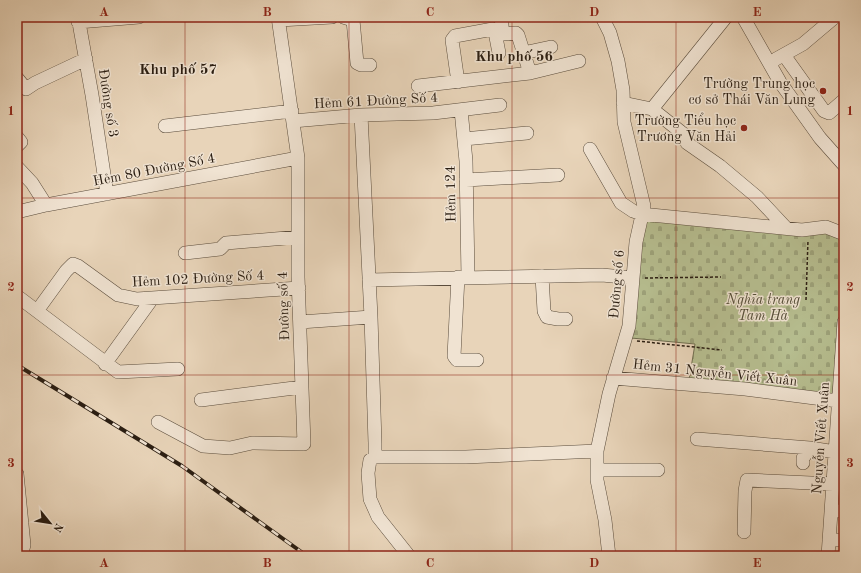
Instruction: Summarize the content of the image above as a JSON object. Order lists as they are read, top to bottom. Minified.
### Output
{"streets":{"street":["Hẻm 61 Đường Số 4","Đường số 3","Hẻm 80 Đường Số 4","Hẻm 124","Hẻm 102 Đường Số 4","Đường số 6","Đường số 4","Hẻm 31 Nguyễn Viết Xuân","Nguyễn Viết Xuân"]},"crossings":[["Hẻm 61 Đường Số 4","Hẻm 124"],["Hẻm 61 Đường Số 4","Đường số 4"],["Đường số 3","Hẻm 80 Đường Số 4"],["Hẻm 80 Đường Số 4","Đường số 4"],["Hẻm 102 Đường Số 4","Đường số 4"],["Đường số 6","Hẻm 31 Nguyễn Viết Xuân"],["Hẻm 31 Nguyễn Viết Xuân","Nguyễn Viết Xuân"]],"districts":["Khu phố 56","Khu phố 57"],"parks":["Nghĩa trang Tam Hà"],"places":["Trường Trung học cơ sở Thái Văn Lung","Trường Tiểu học Trương Văn Hải"],"north":"bottom right","grid":{"columns":["A","B","C","D","E"],"rows":["1","2","3"]}}
